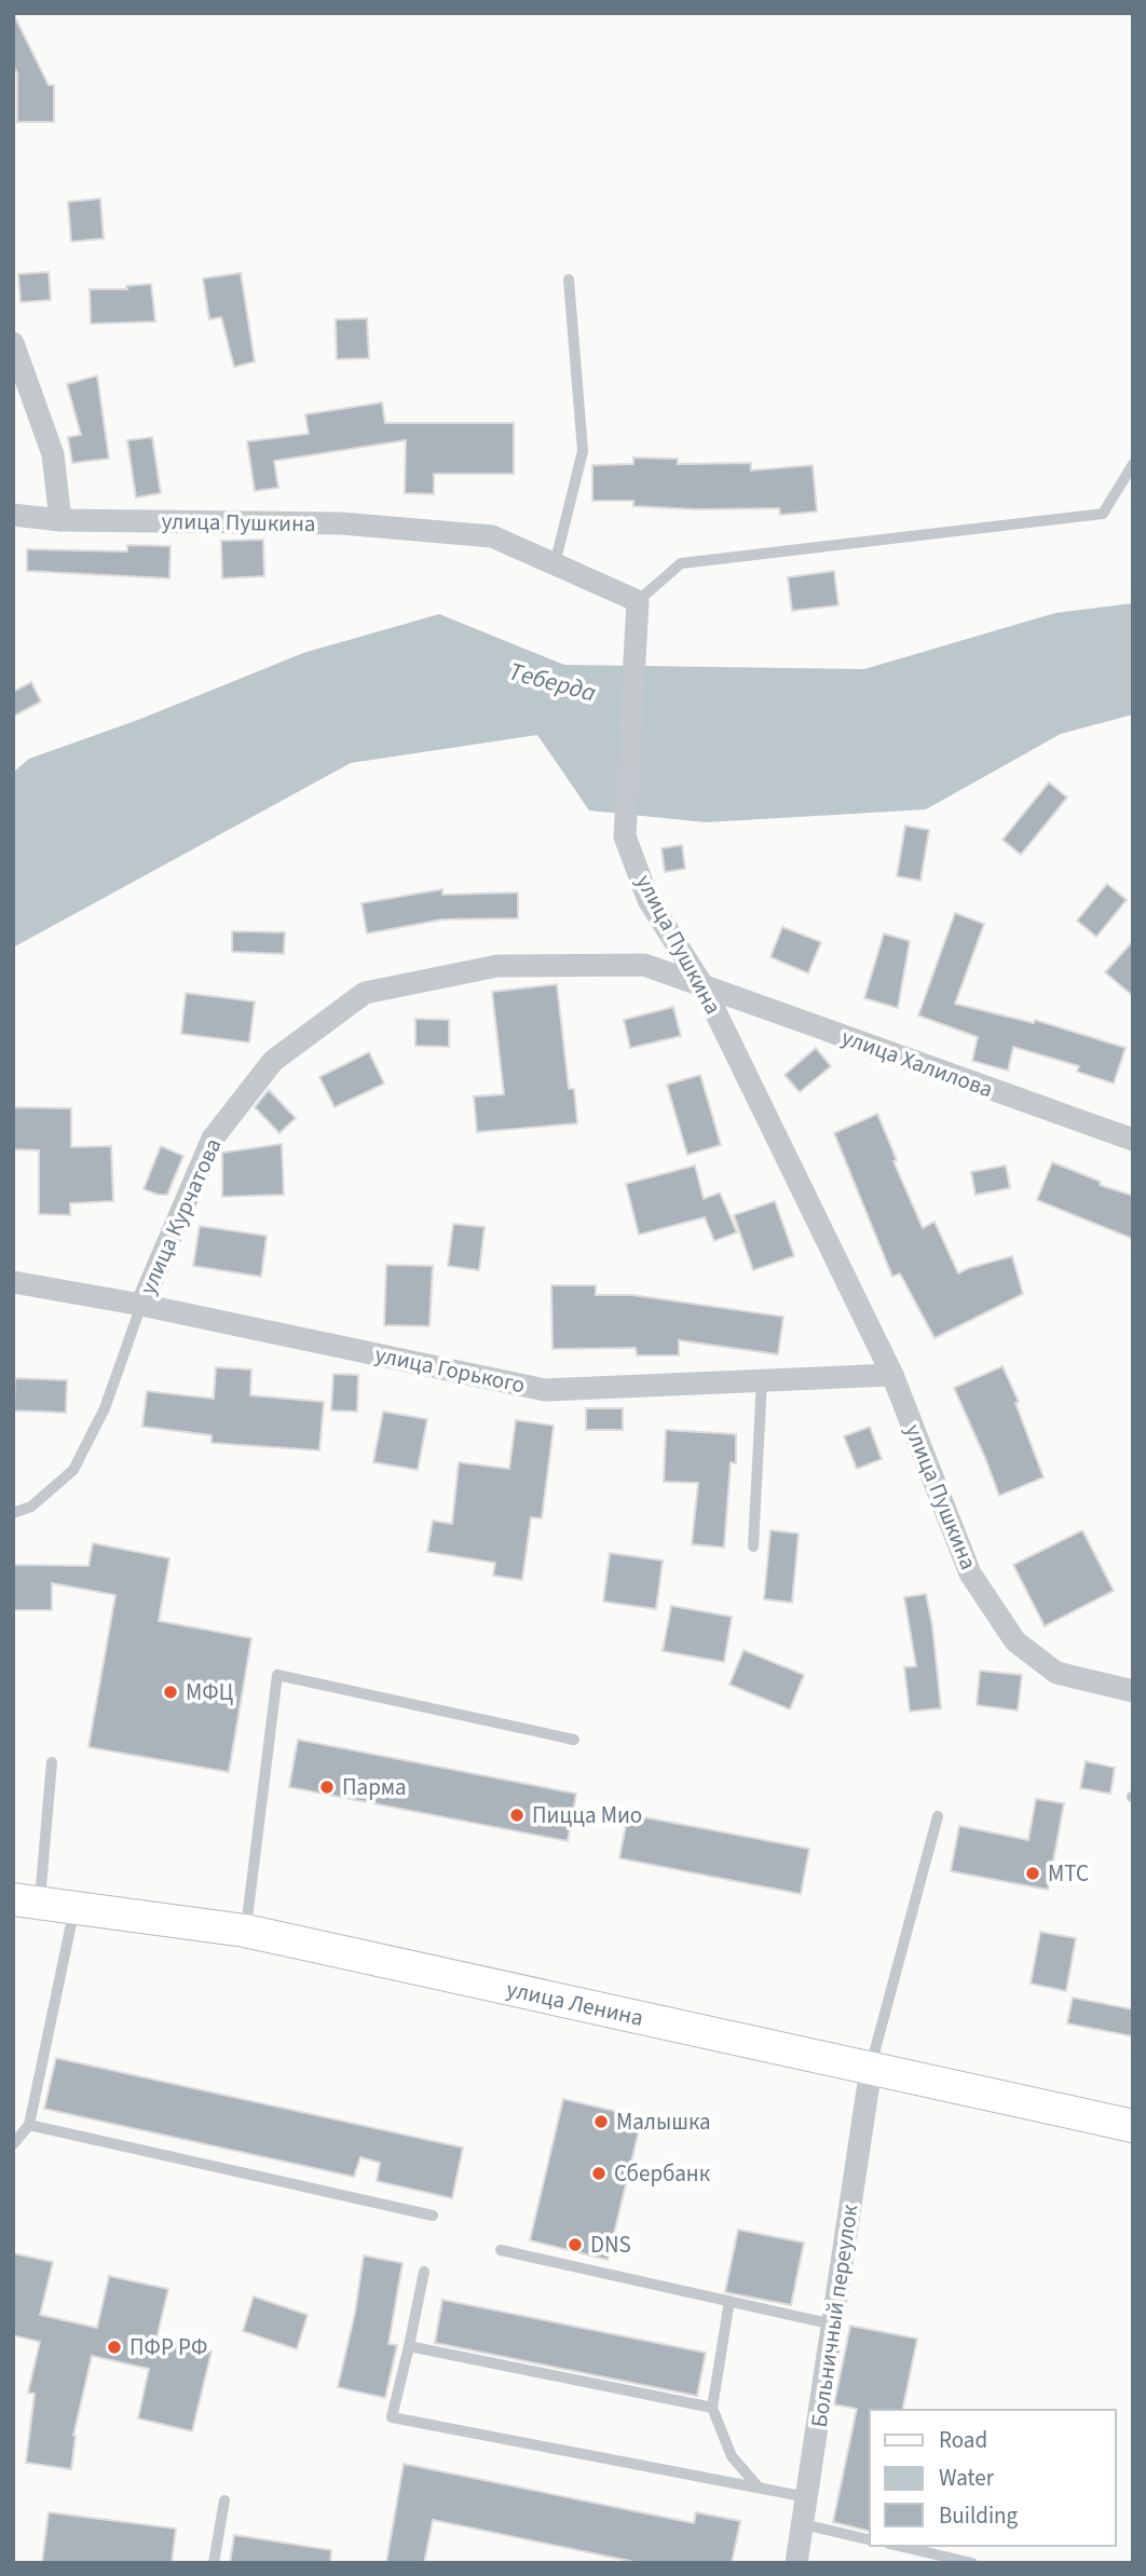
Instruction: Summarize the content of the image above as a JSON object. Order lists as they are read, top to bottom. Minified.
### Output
{"streets":{"main road":["улица Ленина"],"street":["улица Пушкина","улица Халилова","улица Курчатова","улица Горького","Больничный переулок"]},"crossings":[["улица Пушкина","улица Халилова"],["улица Пушкина","улица Курчатова"],["улица Пушкина","улица Горького"],["улица Халилова","улица Курчатова"],["улица Курчатова","улица Горького"],["улица Ленина","Больничный переулок"]],"water":["Теберда"],"places":["МФЦ","Парма","Пицца Мио","МТС","Малышка","Сбербанк","DNS","ПФР РФ"],"legend":["Road","Water","Building"]}
